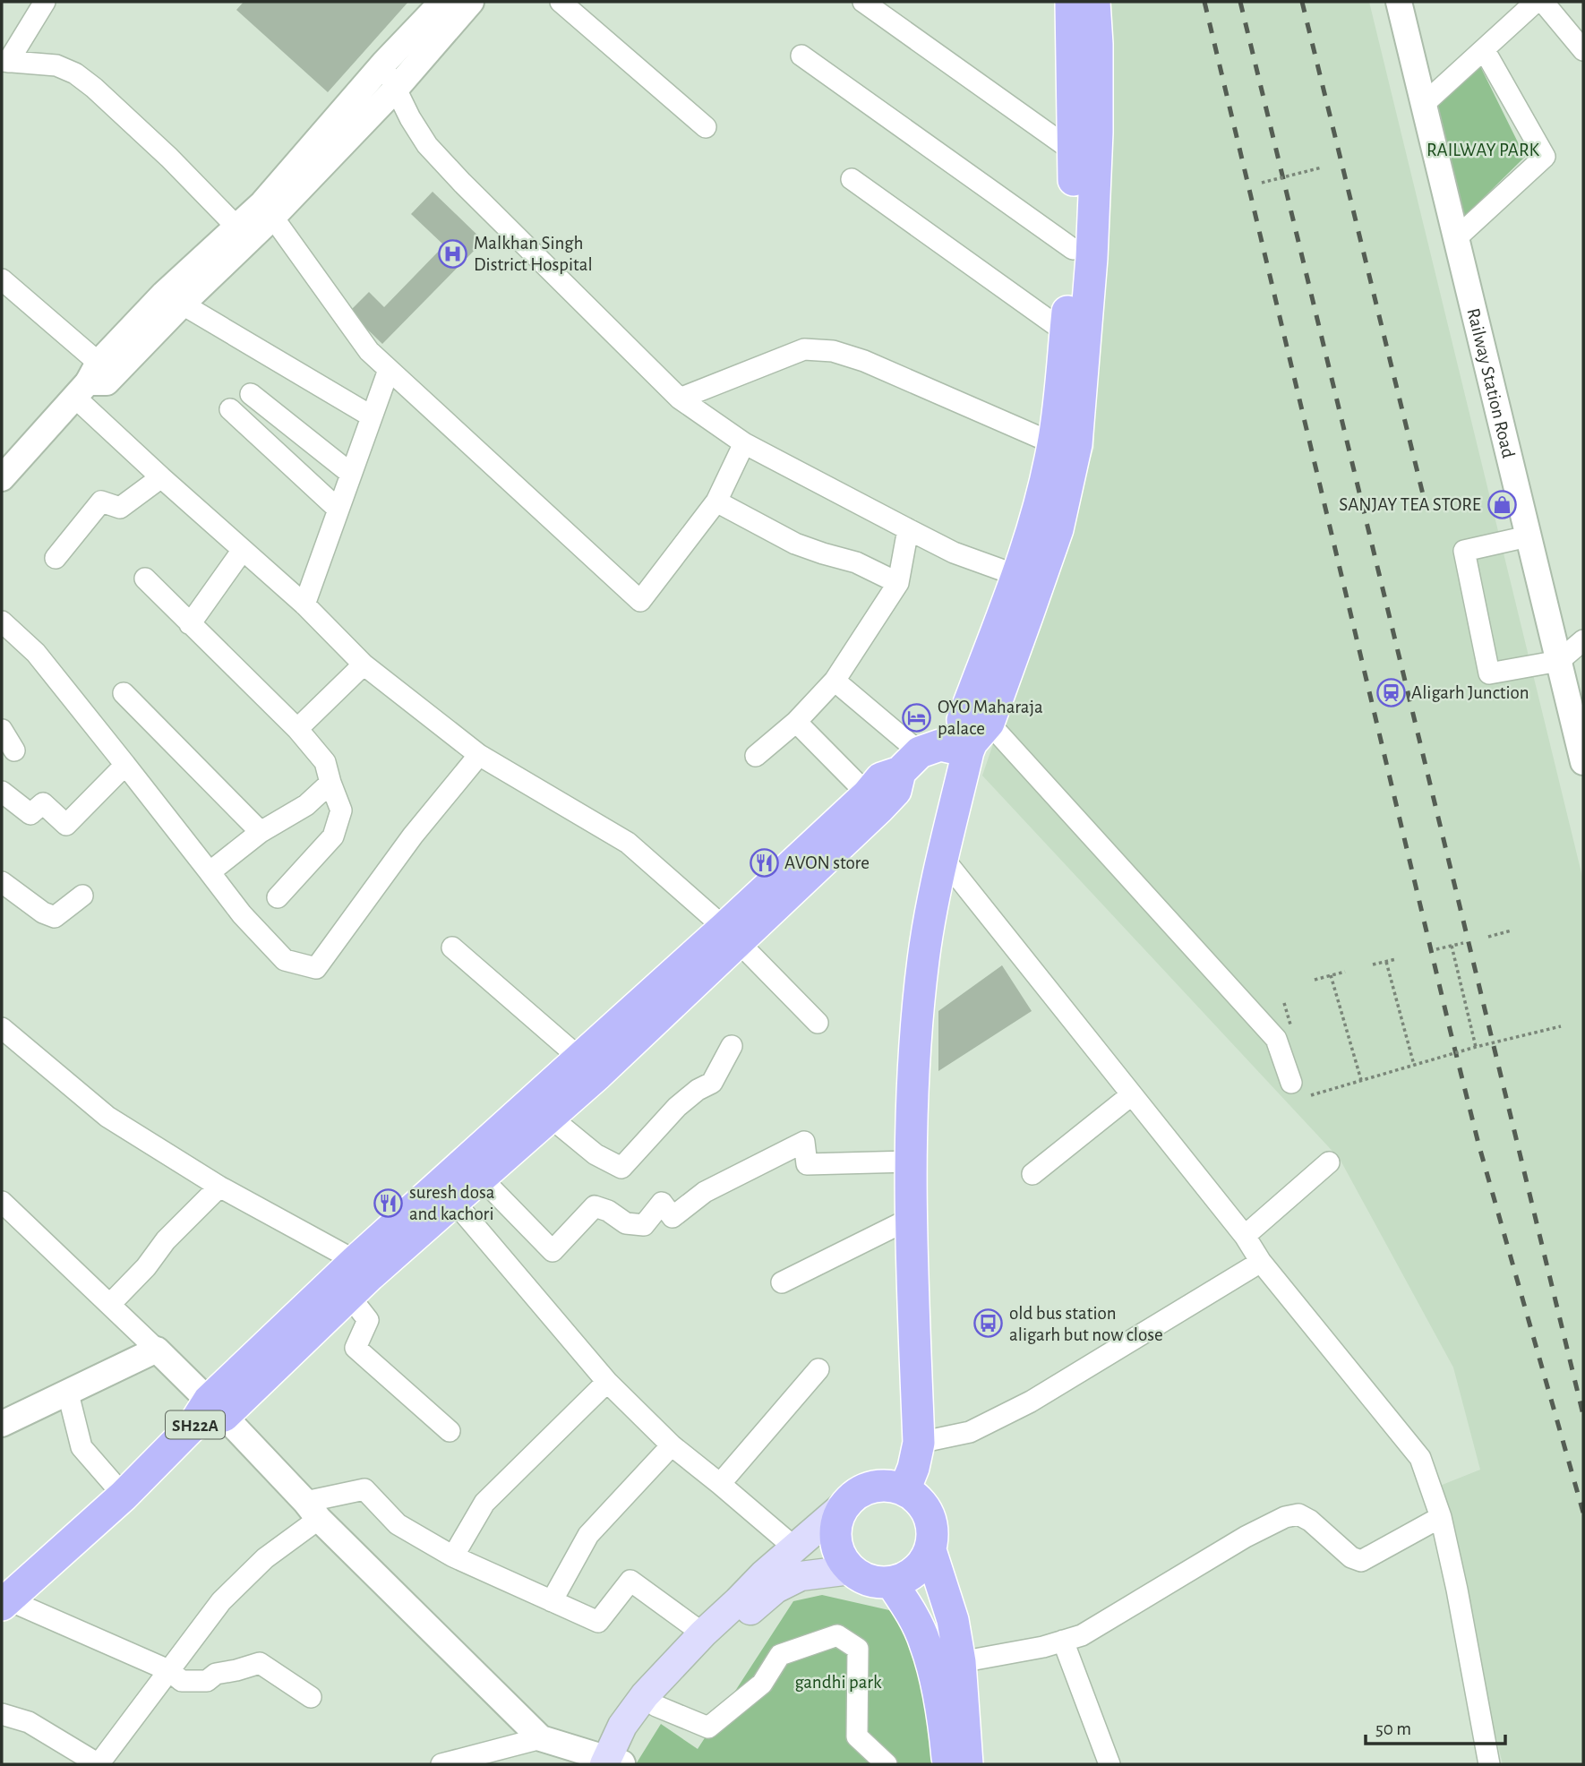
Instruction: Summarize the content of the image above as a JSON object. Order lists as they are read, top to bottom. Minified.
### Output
{"streets":{"main road":["SH22A"],"street":["Railway Station Road"]},"parks":["RAILWAY PARK","gandhi park"],"places":{"hospital":["Malkhan Singh District Hospital"],"shop":["SANJAY TEA STORE"],"station":["Aligarh Junction"],"hotel":["OYO Maharaja palace"],"restaurant":["AVON store","suresh dosa and kachori"],"bus stop":["old bus station aligarh but now close"]},"scale_bar":"50 m"}
